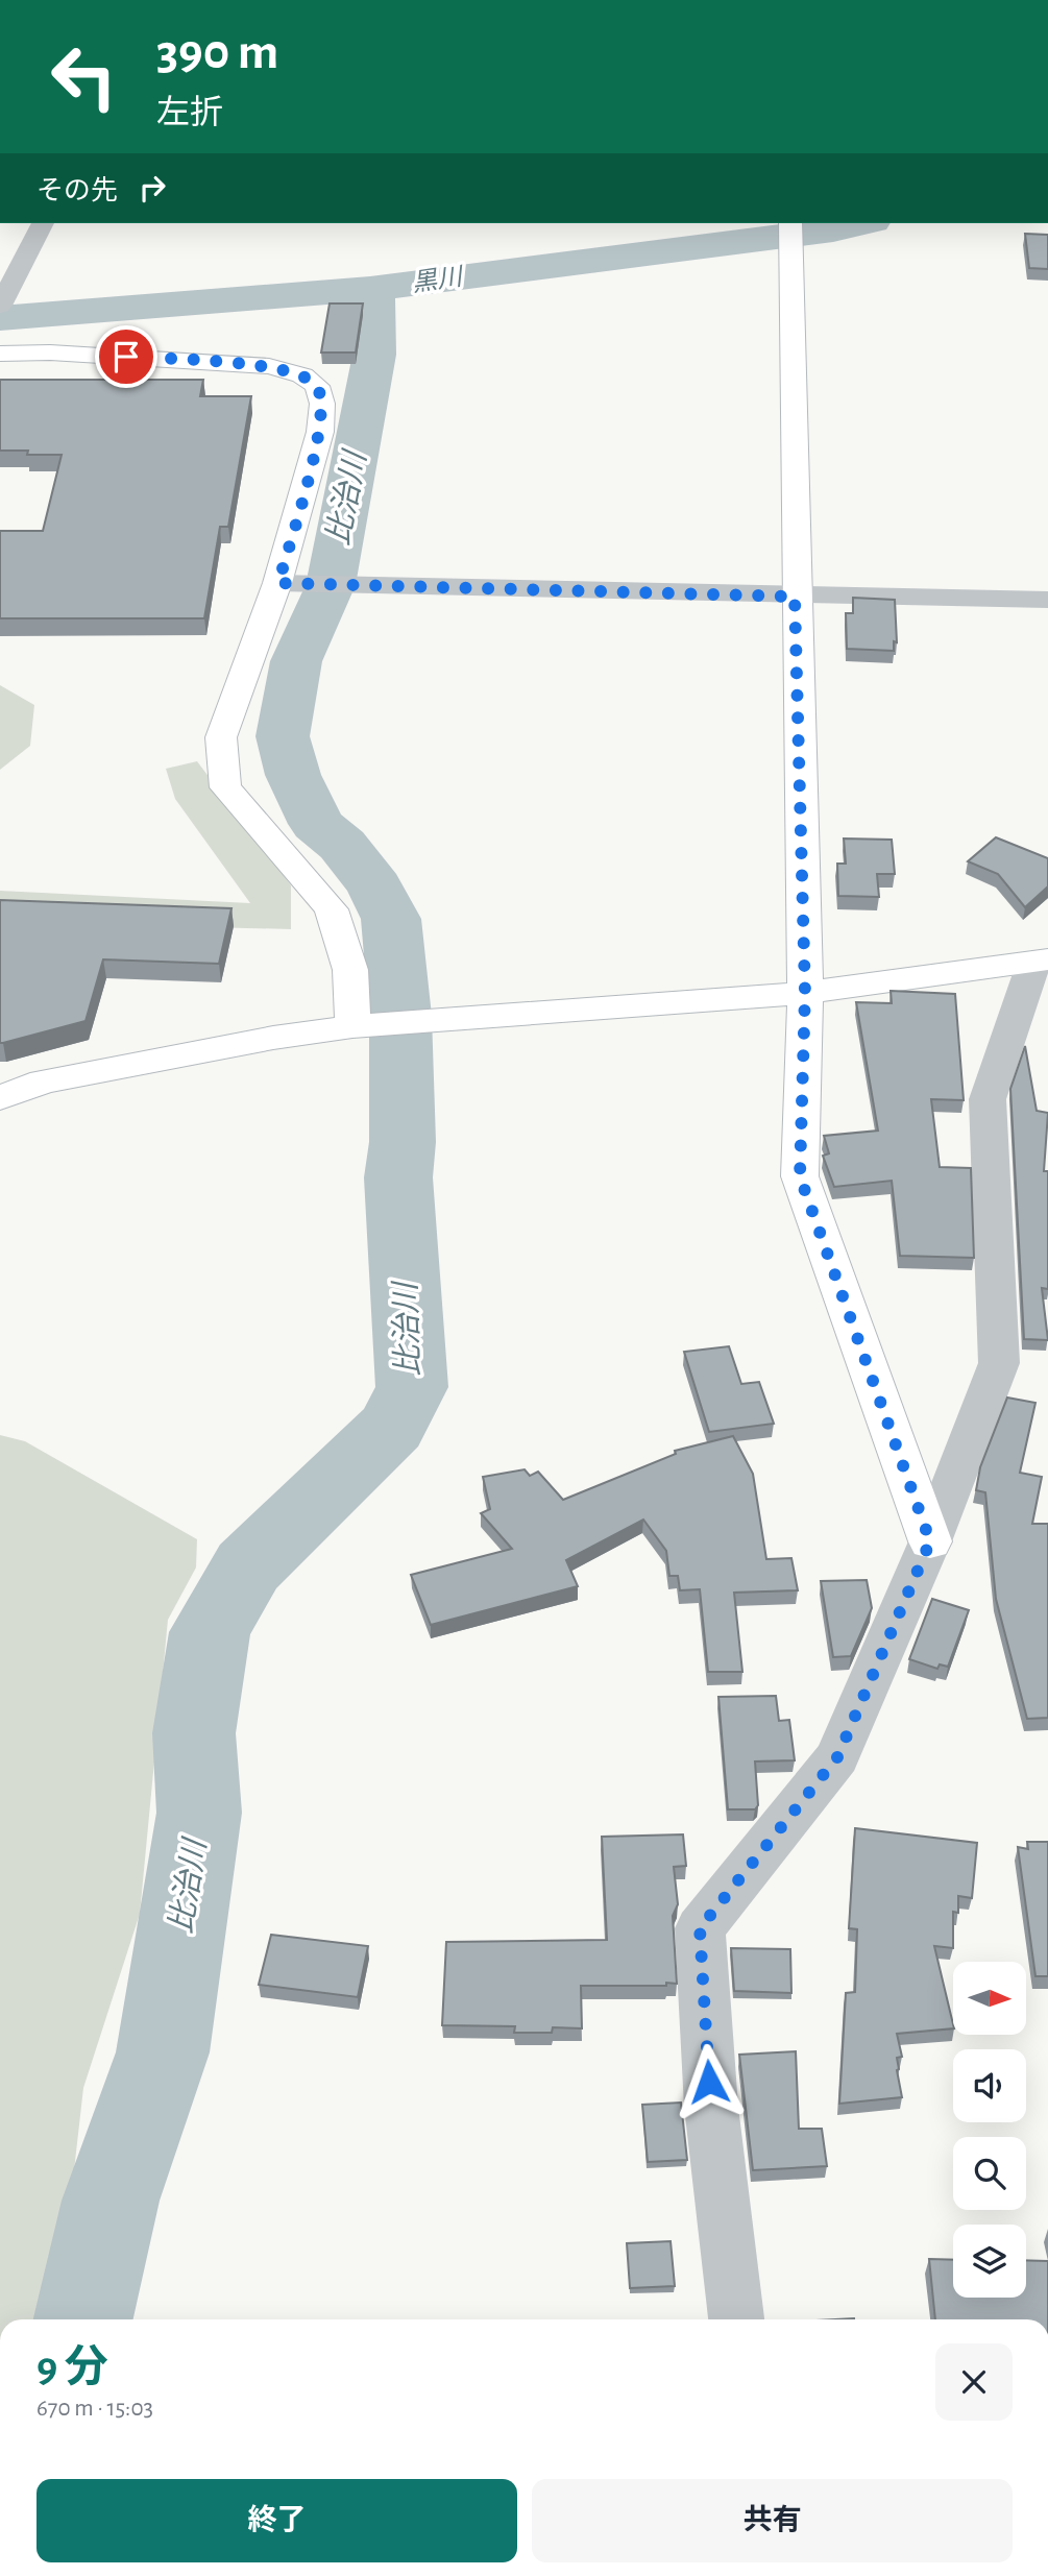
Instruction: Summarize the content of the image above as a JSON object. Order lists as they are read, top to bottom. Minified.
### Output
{"water":["黒川","比治川"],"north":"right","page":{"turn":["390 m","左折"],"then":"その先","heading":["9 分","670 m · 15:03"],"buttons":["終了","共有"]}}
